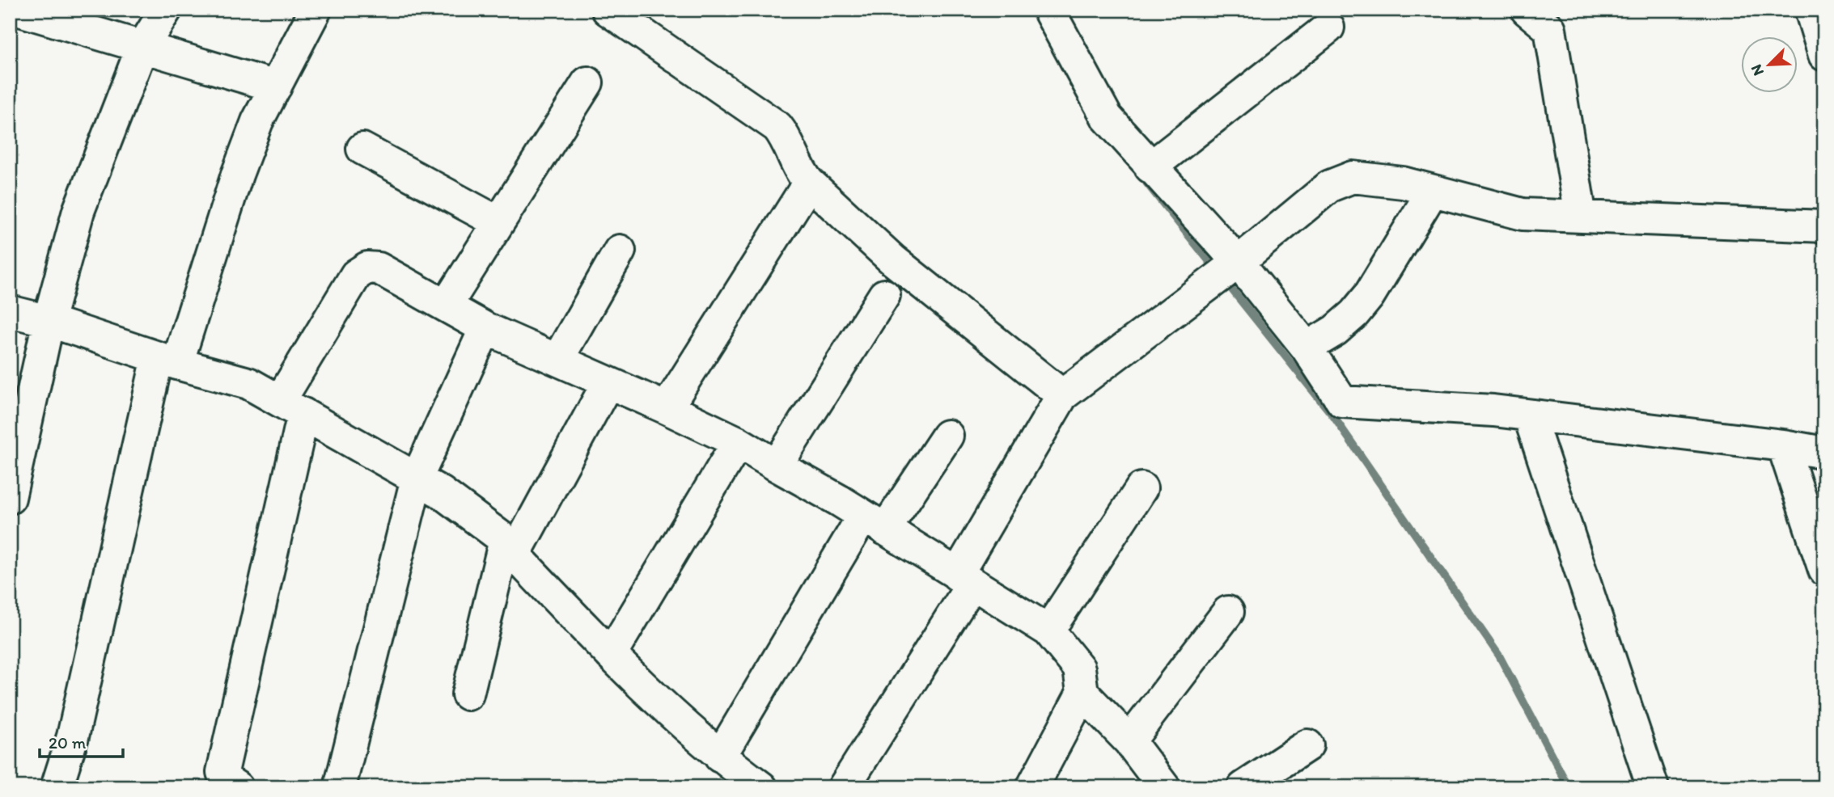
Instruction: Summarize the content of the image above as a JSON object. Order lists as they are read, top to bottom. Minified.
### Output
{"scale_bar":"20 m","north":"bottom left"}
